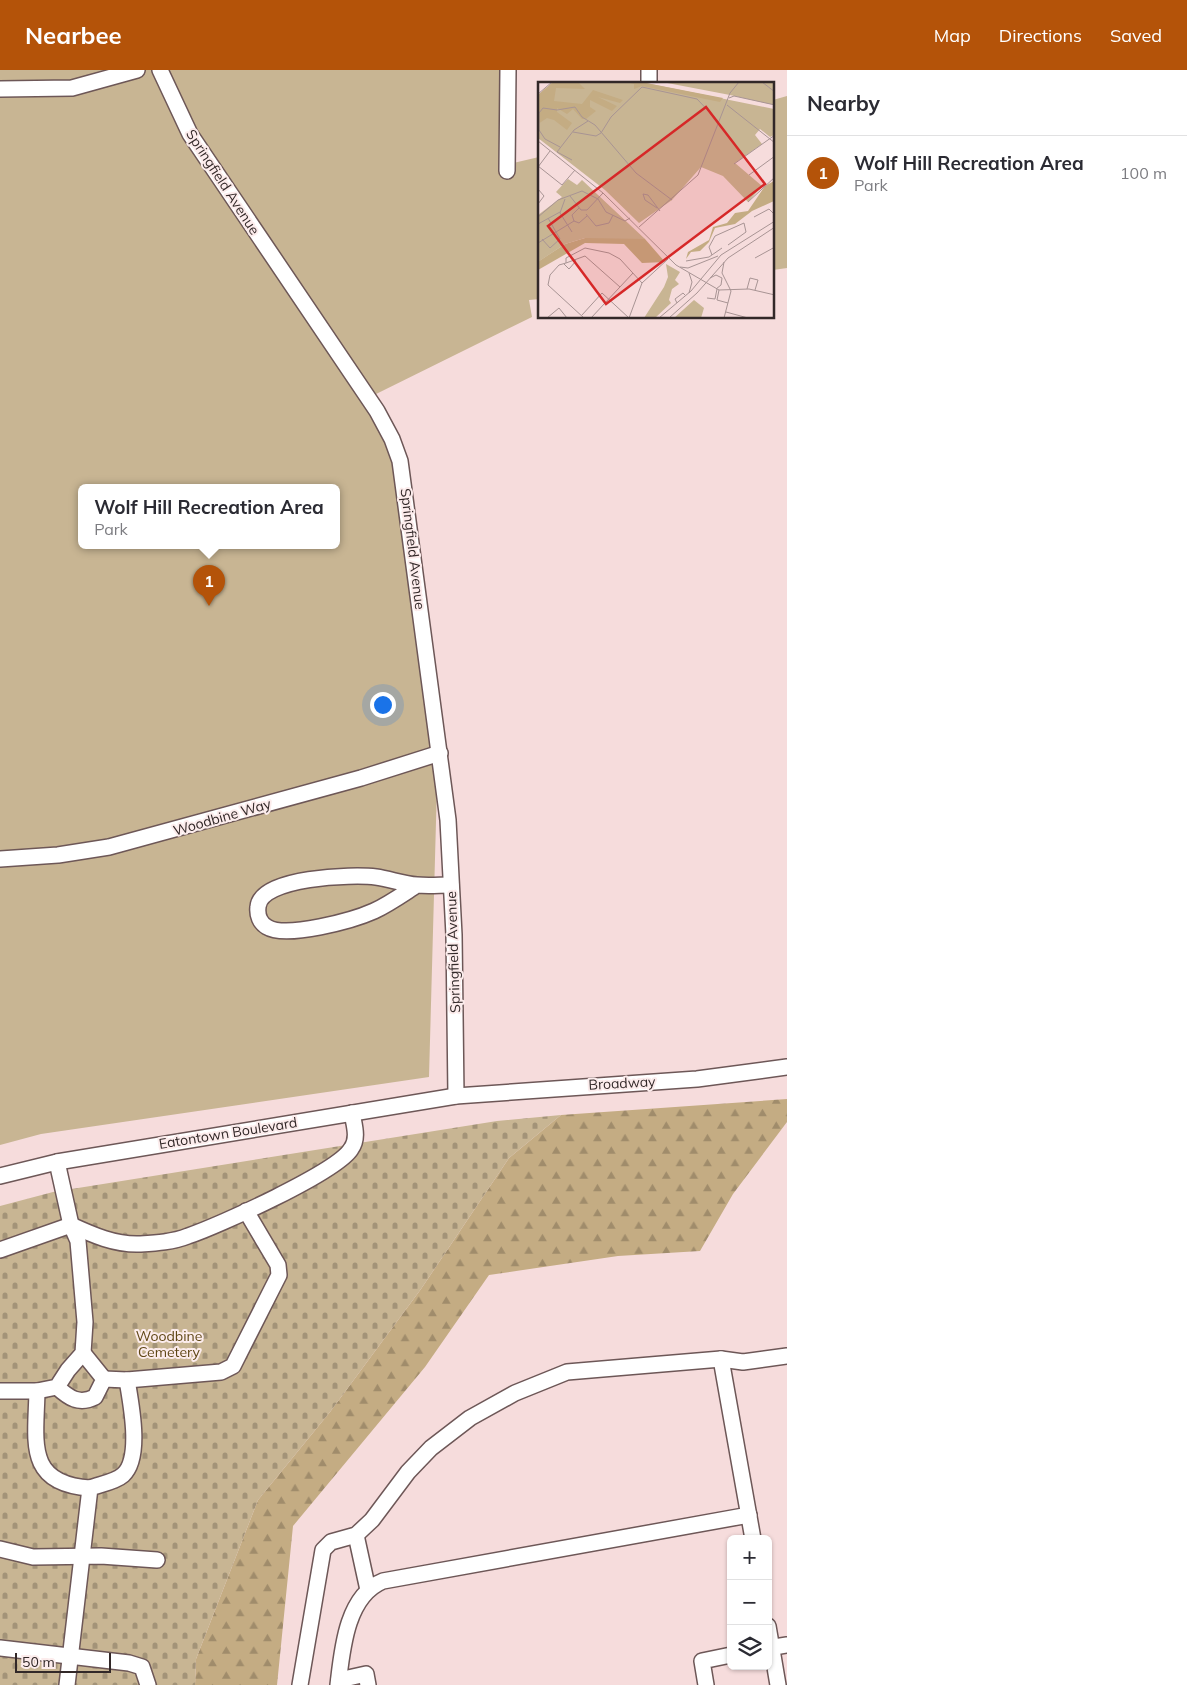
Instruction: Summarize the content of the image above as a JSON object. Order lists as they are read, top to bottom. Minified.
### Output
{"streets":{"street":["Springfield Avenue","Woodbine Way","Broadway","Eatontown Boulevard"]},"crossings":[["Springfield Avenue","Woodbine Way"],["Springfield Avenue","Broadway"],["Springfield Avenue","Eatontown Boulevard"],["Broadway","Eatontown Boulevard"]],"parks":["Woodbine Cemetery"],"scale_bar":"50 m","page":{"header":"Nearbee","nav":["Map","Directions","Saved"],"heading":"Nearby","list":[{"mark":"1","name":"Wolf Hill Recreation Area","note":"Park","value":"100 m"}],"popup":["Wolf Hill Recreation Area","Park"],"pins":"1","map_buttons":["+","−"],"scale":"50 m"}}
